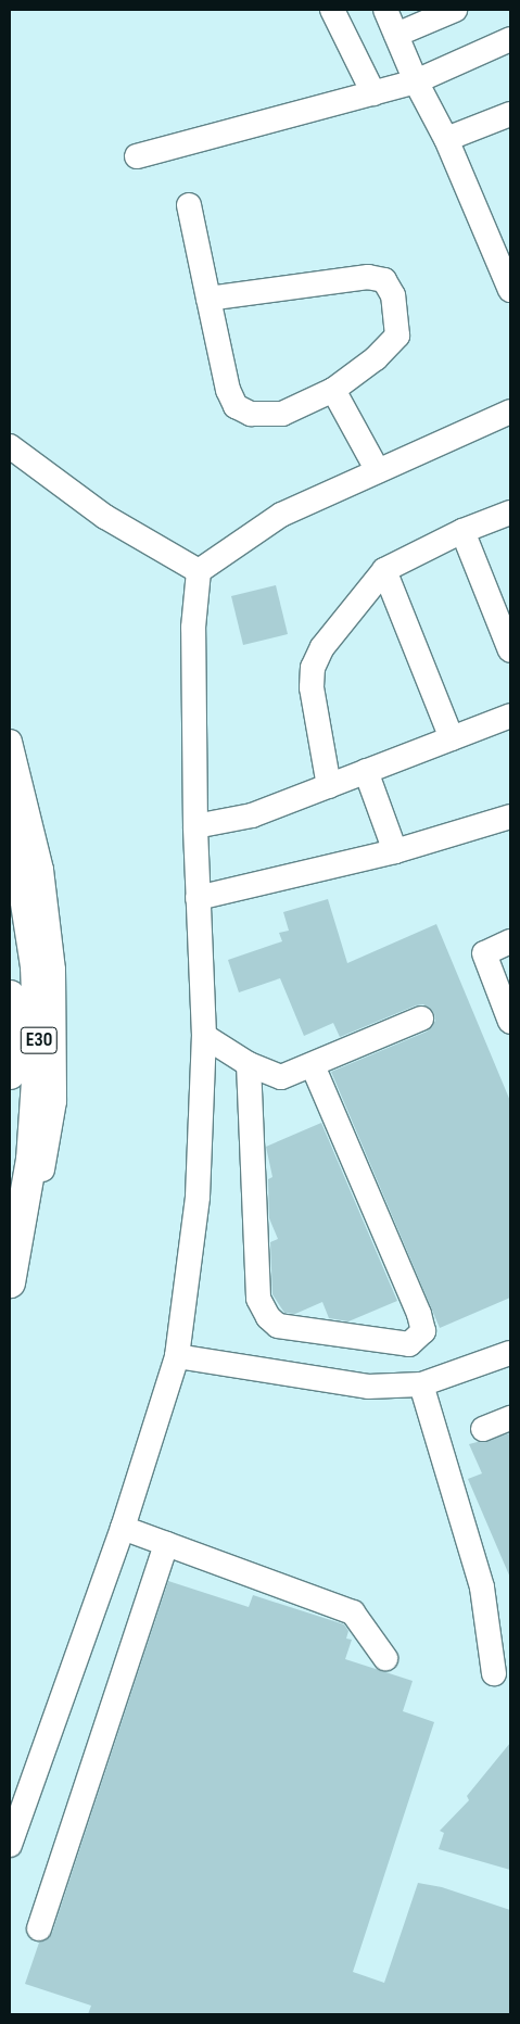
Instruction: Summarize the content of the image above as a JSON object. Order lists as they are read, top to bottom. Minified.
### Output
{"streets":{"highway":["E30"]}}
